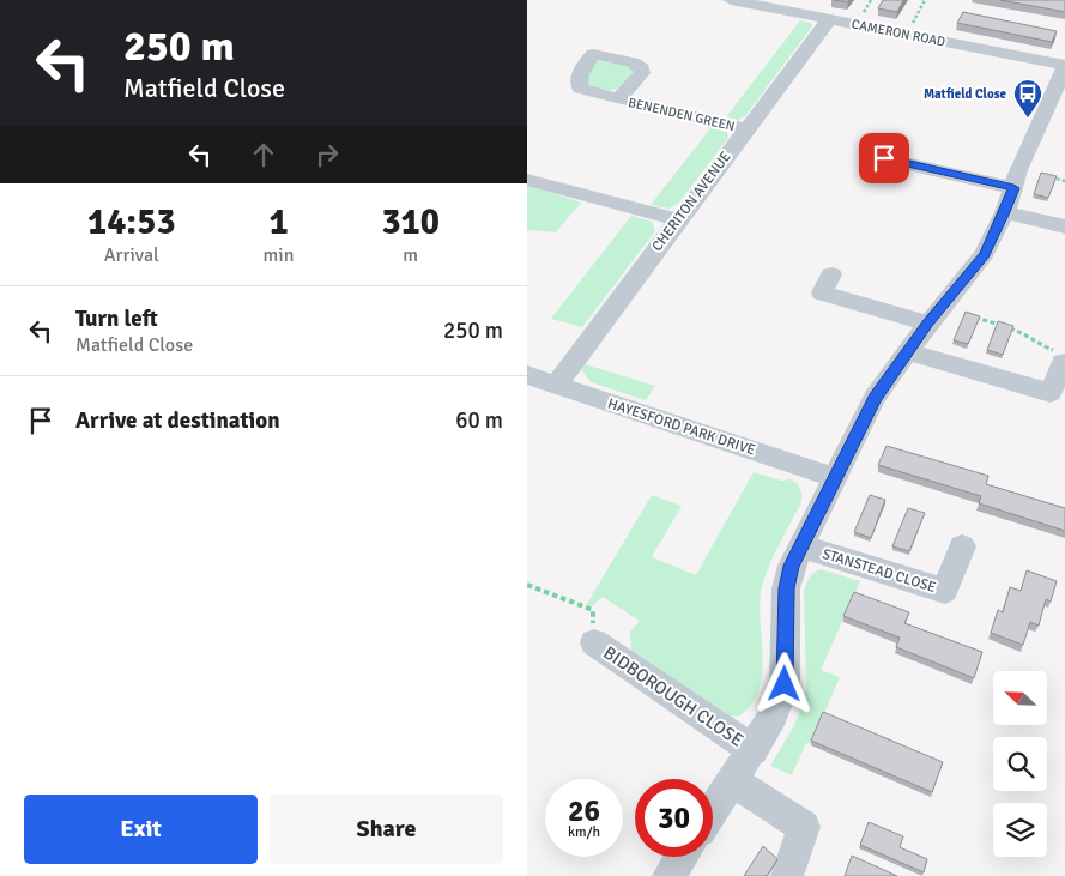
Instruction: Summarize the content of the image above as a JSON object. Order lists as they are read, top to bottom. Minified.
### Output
{"streets":{"street":["CAMERON ROAD","BENENDEN GREEN","CHERITON AVENUE","HAYESFORD PARK DRIVE","STANSTEAD CLOSE","BIDBOROUGH CLOSE"]},"crossings":[["CAMERON ROAD","CHERITON AVENUE"],["BENENDEN GREEN","CHERITON AVENUE"],["CHERITON AVENUE","HAYESFORD PARK DRIVE"]],"places":{"bus stop":["Matfield Close"]},"north":"top left","page":{"turn":["250 m","Matfield Close"],"eta":["14:53","Arrival","1","min","310","m"],"list":[{"name":"Turn left","note":"Matfield Close","value":"250 m"},{"name":"Arrive at destination","value":"60 m"}],"speed":"26 km/h","limit":"30","buttons":["Exit","Share"]}}
